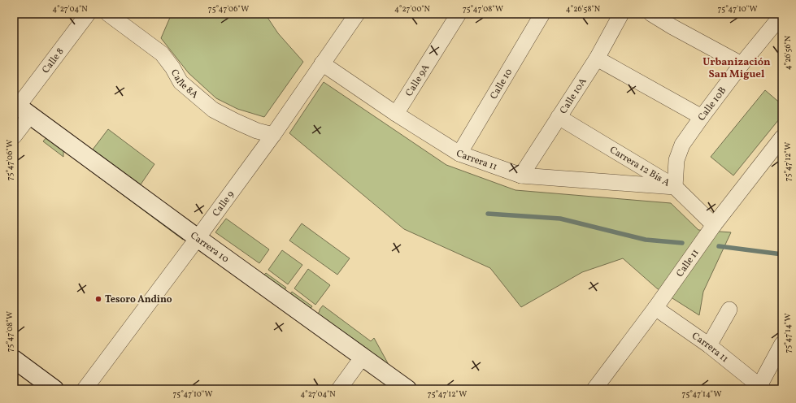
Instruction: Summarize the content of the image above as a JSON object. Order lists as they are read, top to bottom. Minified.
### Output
{"streets":{"main road":["Carrera 10"],"street":["Calle 8","Calle 9A","Calle 8A","Calle 10","Calle 10A","Calle 10B","Carrera 11","Carrera 12 Bis A","Calle 9","Calle 11"]},"crossings":[["Calle 8","Carrera 10"],["Calle 9A","Carrera 11"],["Calle 8A","Calle 9"],["Calle 10","Carrera 11"],["Calle 10A","Carrera 11"],["Calle 10A","Carrera 12 Bis A"],["Calle 10B","Carrera 11"],["Calle 10B","Carrera 12 Bis A"],["Carrera 11","Carrera 12 Bis A"],["Carrera 11","Calle 9"],["Carrera 11","Calle 11"],["Carrera 12 Bis A","Calle 11"],["Calle 9","Carrera 10"]],"districts":["Urbanización San Miguel"],"places":["Tesoro Andino"],"coordinates":["4°27'04\"N","75°47'06\"W","4°27'00\"N","75°47'08\"W","4°26'58\"N","75°47'10\"W","4°26'56\"N","75°47'12\"W","75°47'14\"W"]}
